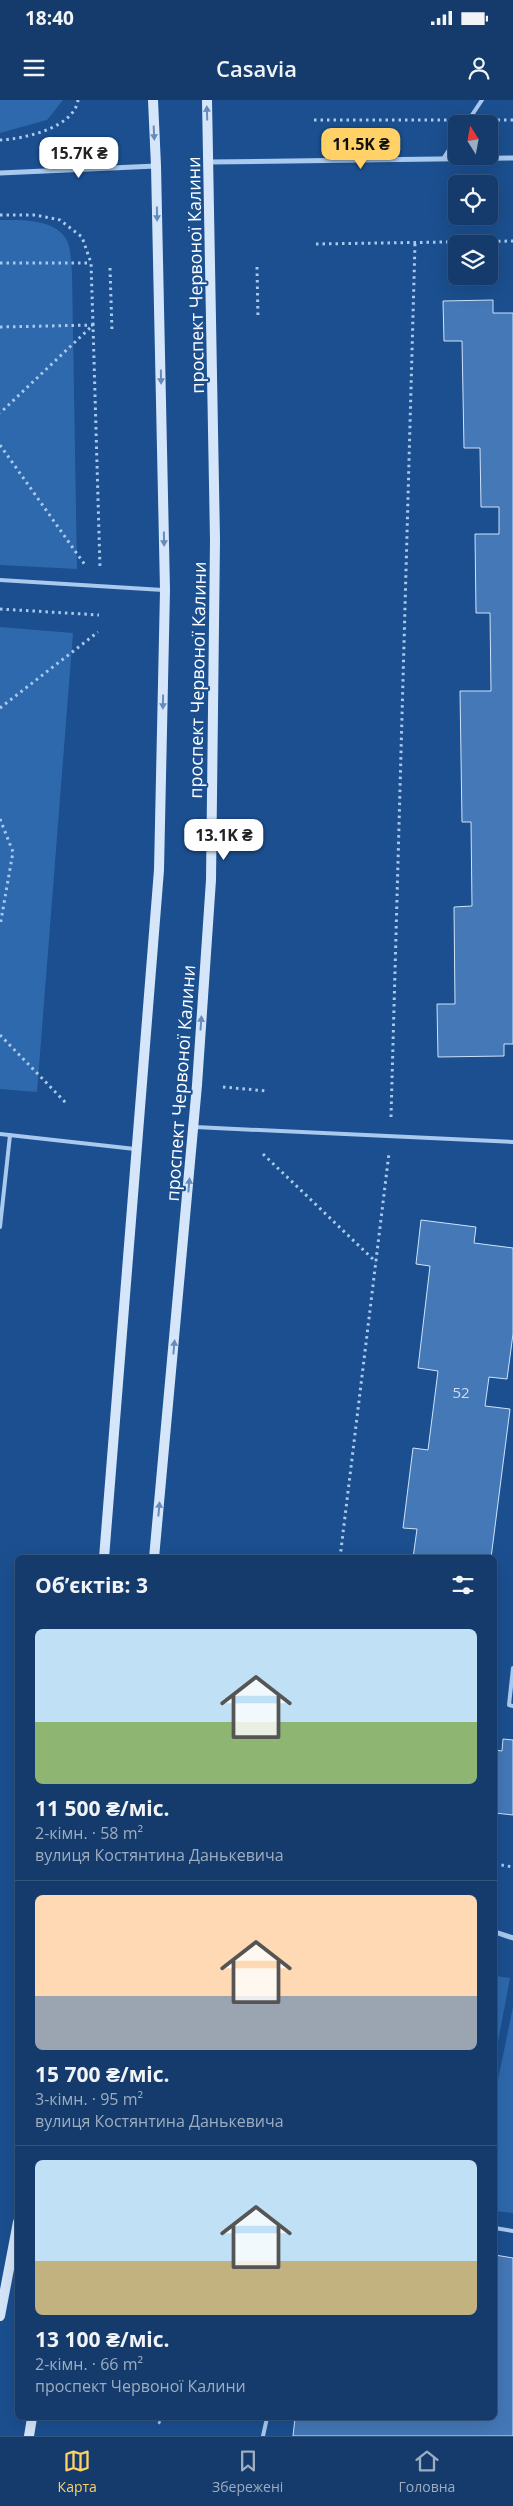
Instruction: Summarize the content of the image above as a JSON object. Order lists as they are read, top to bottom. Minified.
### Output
{"streets":{"main road":["проспект Червоної Калини"]},"house_numbers":["52"],"north":"top","page":{"status":"18:40","header":"Casavia","price":["11.5K ₴","15.7K ₴","13.1K ₴"],"heading":"Об’єктів: 3","list":[{"name":"11 500 ₴/міс.","note":"2-кімн. · 58 m² · вулиця Костянтина Данькевича"},{"name":"15 700 ₴/міс.","note":"3-кімн. · 95 m² · вулиця Костянтина Данькевича"},{"name":"13 100 ₴/міс.","note":"2-кімн. · 66 m² · проспект Червоної Калини"}],"tabs":["Карта","Збережені","Головна"]}}
